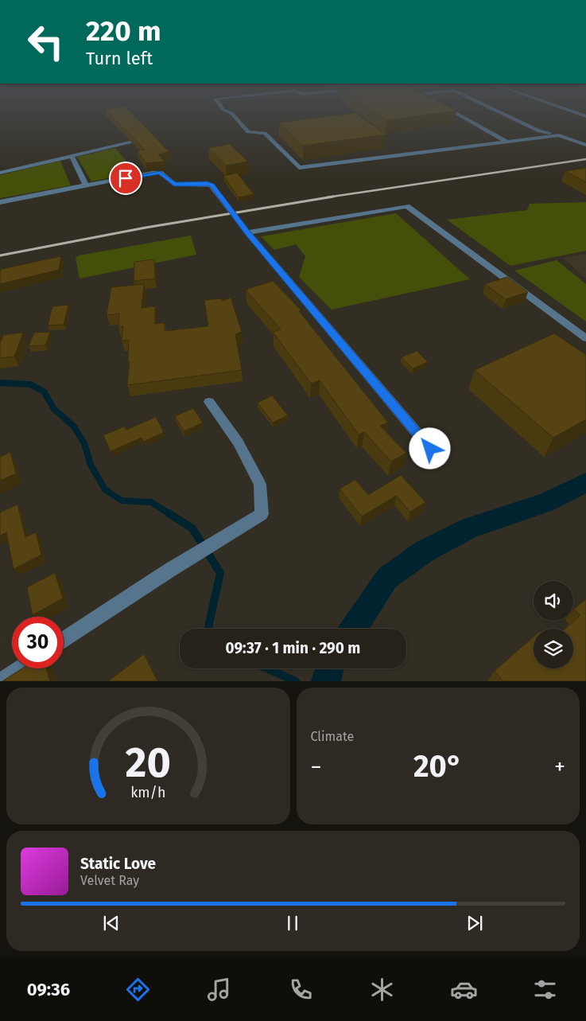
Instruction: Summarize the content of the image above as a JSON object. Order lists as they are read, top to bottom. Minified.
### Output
{"page":{"turn":["220 m","Turn left"],"limit":"30","trip":"09:37 · 1 min · 290 m","tile":"Climate","heat":["−","20°","+"],"song":["Static Love","Velvet Ray"],"tabs":"09:36","gauge":["20","km/h"]}}
